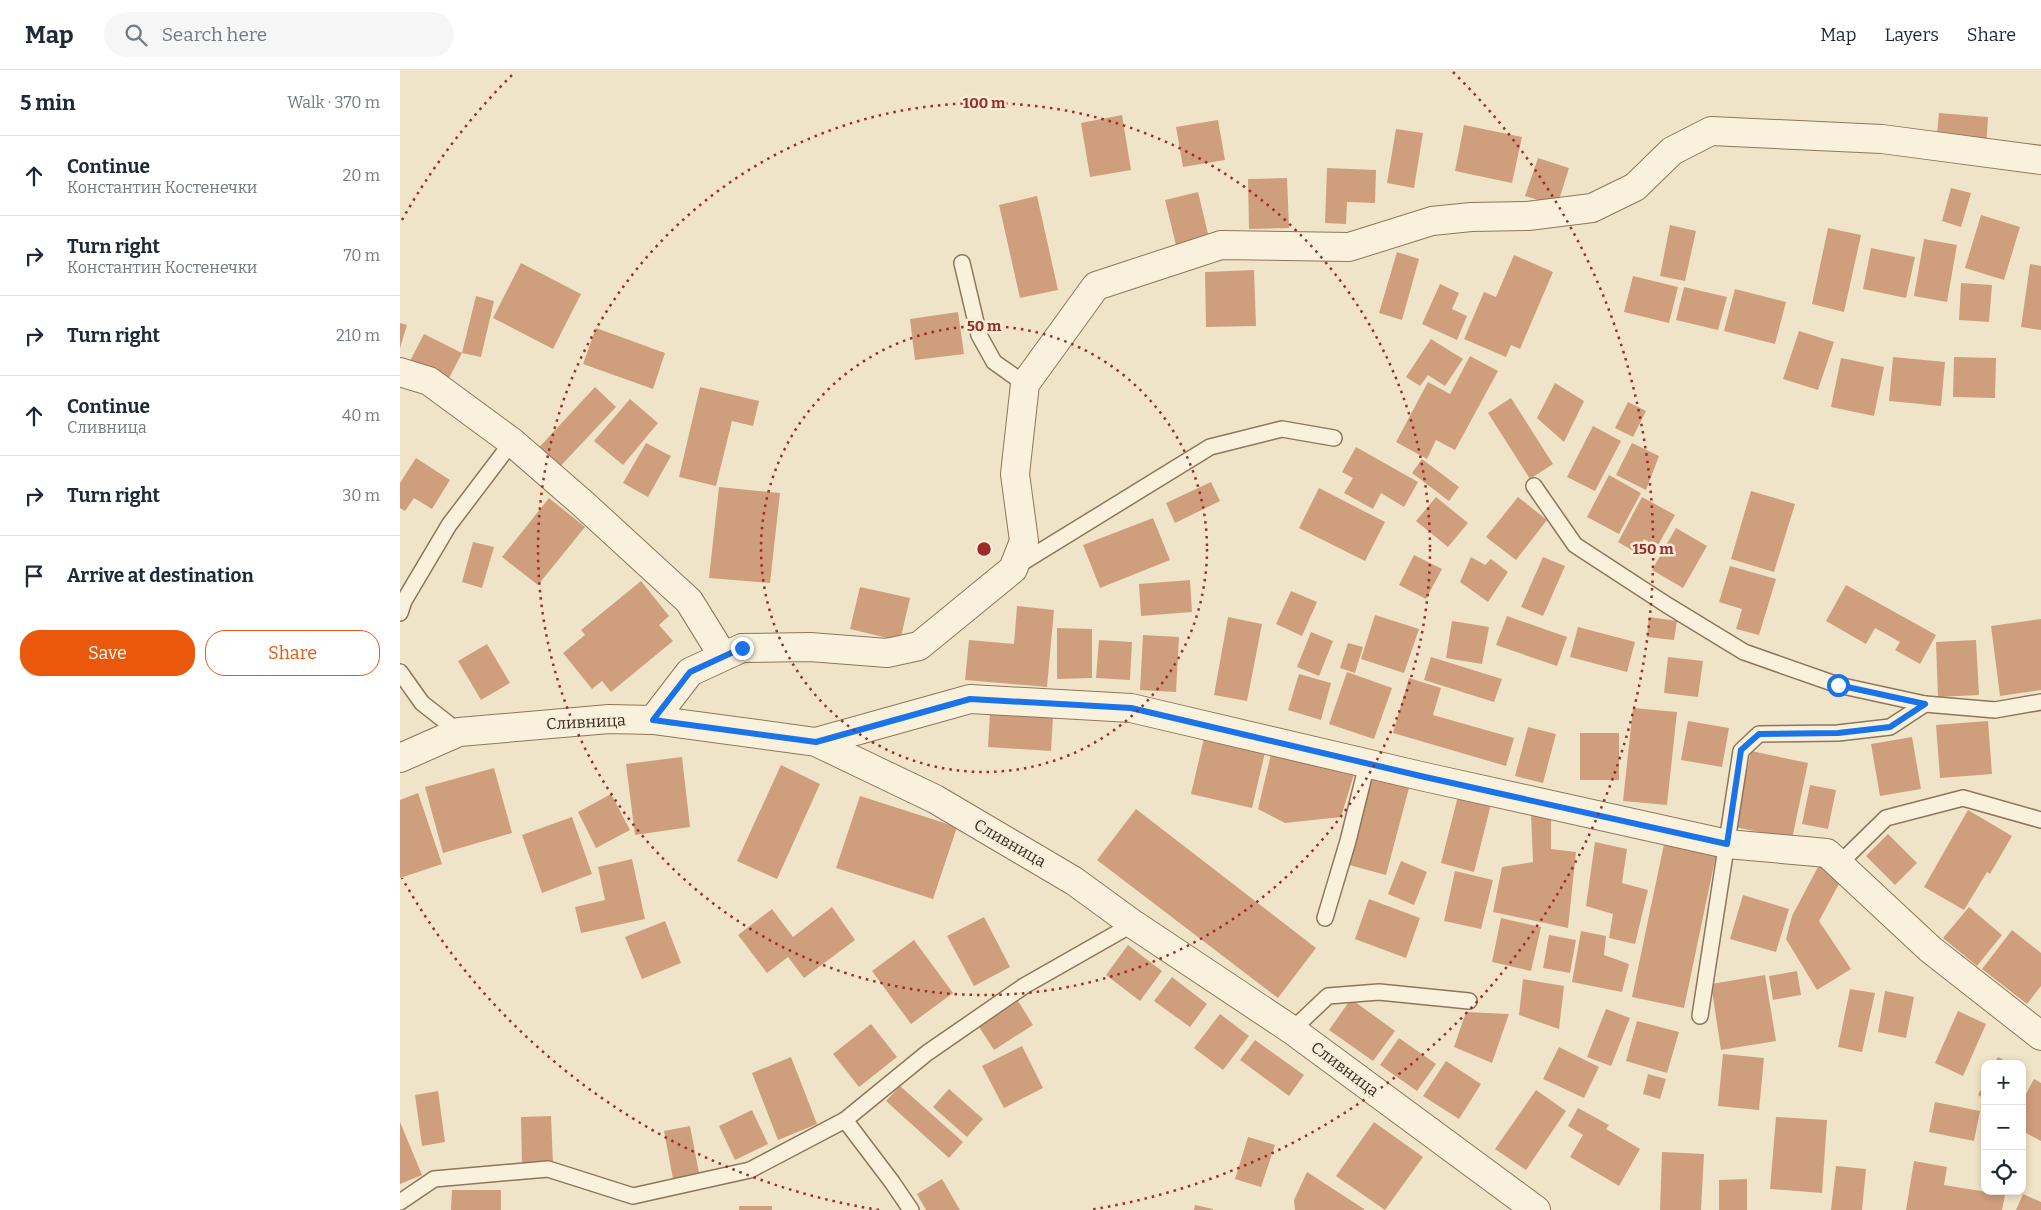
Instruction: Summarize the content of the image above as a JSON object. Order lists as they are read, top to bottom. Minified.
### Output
{"streets":{"street":["Сливница"]},"page":{"header":"Map","search":"Search here","nav":["Map","Layers","Share"],"heading":["5 min","Walk · 370 m"],"list":[["Continue","Константин Костенечки","20 m"],["Turn right","Константин Костенечки","70 m"],["Turn right","210 m"],["Continue","Сливница","40 m"],["Turn right","30 m"],"Arrive at destination"],"buttons":["Save","Share"],"map_buttons":["+","−"]},"rings":["100 m","50 m","150 m"]}
